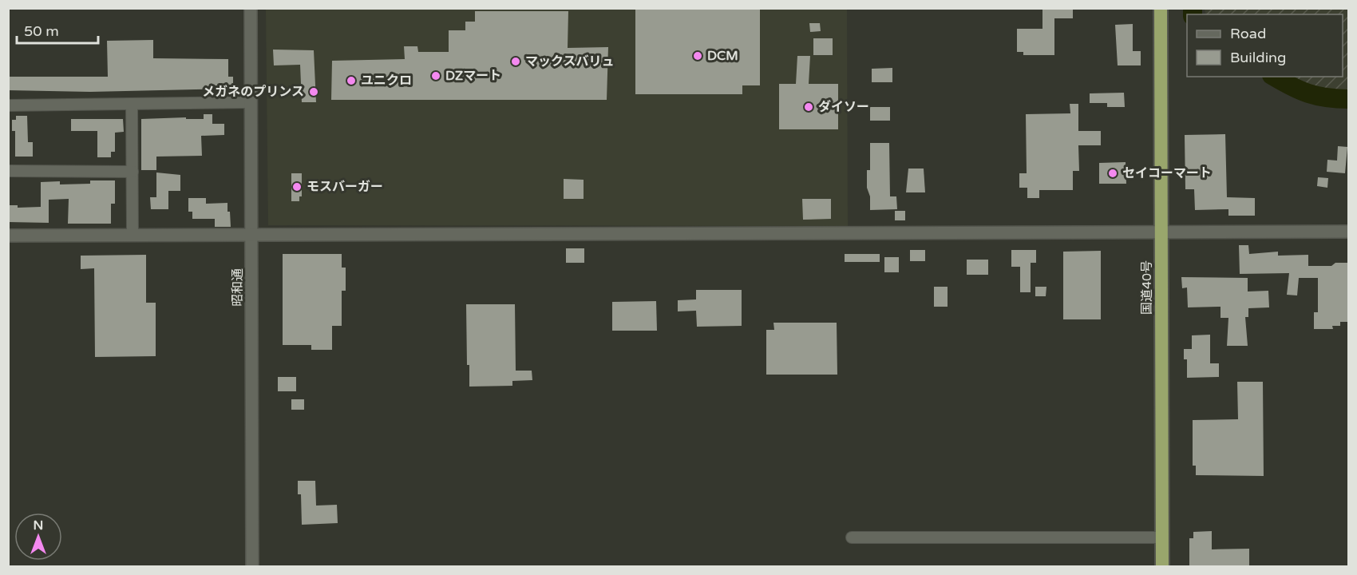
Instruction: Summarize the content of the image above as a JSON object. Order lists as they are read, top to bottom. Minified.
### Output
{"streets":{"highway":["国道40号"],"street":["昭和通"]},"places":["DCM","マックスバリュ","DZマート","ユニクロ","メガネのプリンス","ダイソー","セイコーマート","モスバーガー"],"legend":["Road","Building"],"scale_bar":"50 m","north":"top"}
